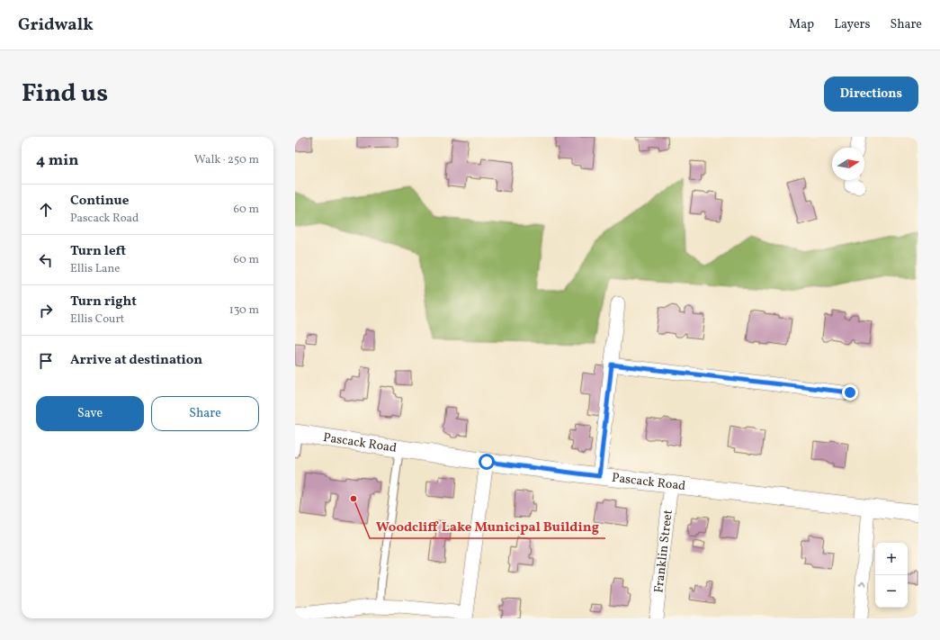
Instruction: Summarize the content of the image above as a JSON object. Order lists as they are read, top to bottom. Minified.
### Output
{"streets":{"street":["Pascack Road","Franklin Street"]},"crossings":[["Pascack Road","Franklin Street"]],"places":["Woodcliff Lake Municipal Building"],"north":"right","page":{"header":"Gridwalk","nav":["Map","Layers","Share"],"title":"Find us","buttons":["Directions",["Save","Share"]],"heading":["4 min","Walk · 250 m"],"list":[["Continue","Pascack Road","60 m"],["Turn left","Ellis Lane","60 m"],["Turn right","Ellis Court","130 m"],"Arrive at destination"],"map_buttons":["+","−"]}}
